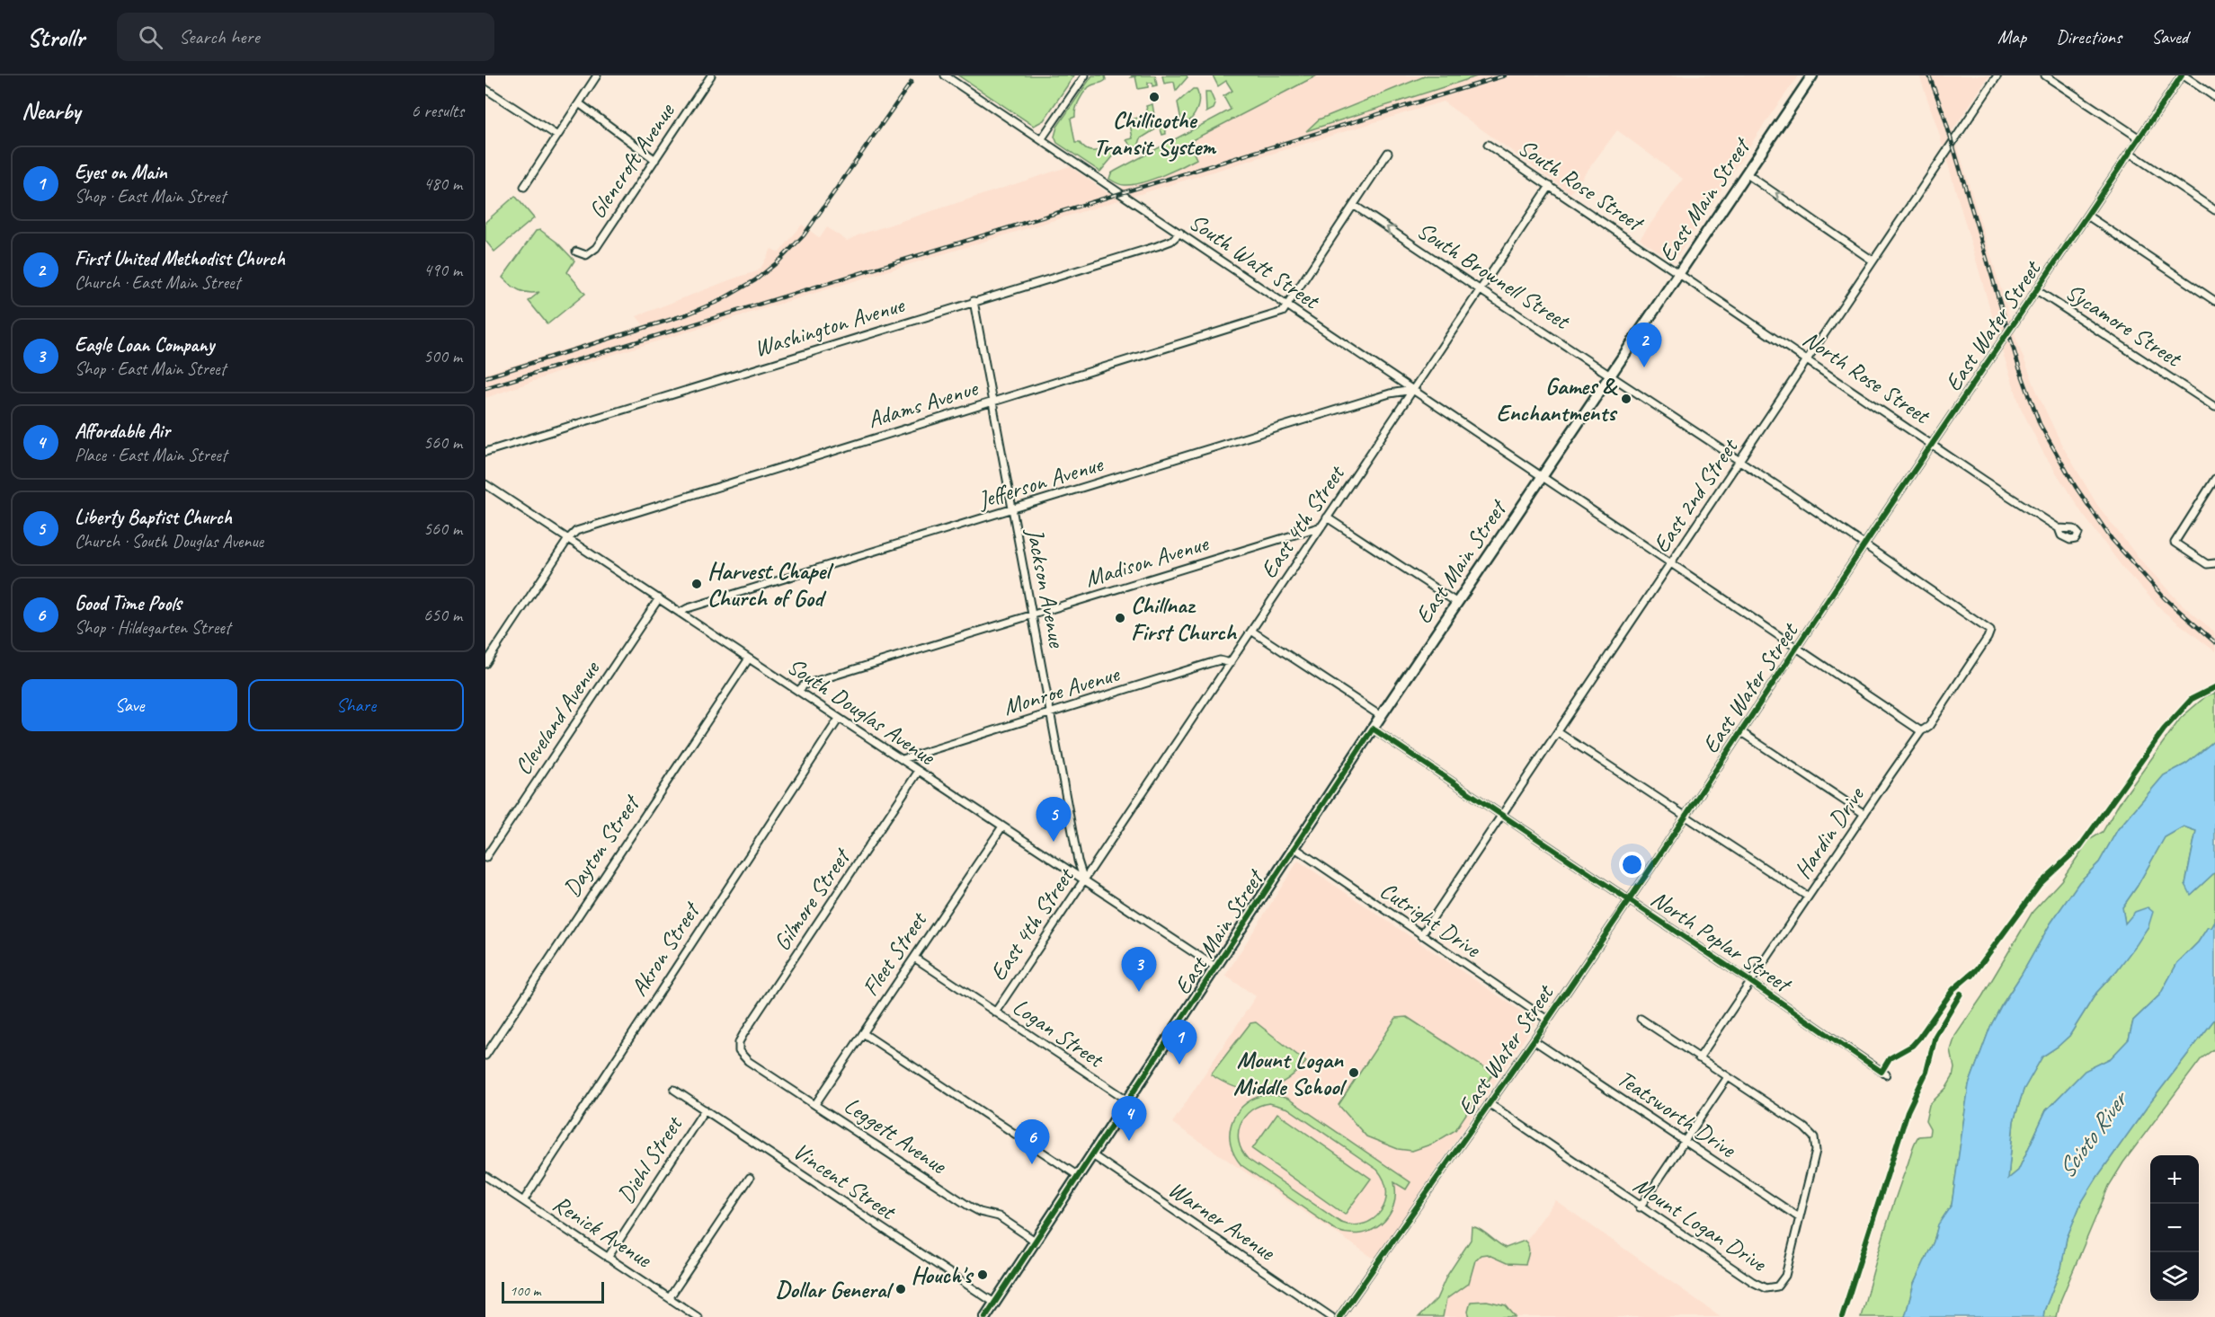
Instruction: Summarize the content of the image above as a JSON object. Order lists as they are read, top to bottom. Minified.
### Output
{"streets":{"main road":["East Main Street"],"street":["Glencroft Avenue","South Rose Street","South Watt Street","South Brownell Street","Sycamore Street","Washington Avenue","East Water Street","North Rose Street","Adams Avenue","Jefferson Avenue","East 2nd Street","East 4th Street","Madison Avenue","Jackson Avenue","Monroe Avenue","South Douglas Avenue","Cleveland Avenue","Hardin Drive","Dayton Street","Gilmore Street","Cutright Drive","North Poplar Street","Akron Street","Fleet Street","Logan Street","Teatsworth Drive","Leggett Avenue","Diehl Street","Vincent Street","Warner Avenue","Mount Logan Drive","Renick Avenue"]},"crossings":[["South Rose Street","East Main Street"],["South Rose Street","North Rose Street"],["South Rose Street","East 4th Street"],["East Main Street","South Watt Street"],["East Main Street","South Brownell Street"],["East Main Street","North Rose Street"],["East Main Street","South Douglas Avenue"],["East Main Street","Cutright Drive"],["East Main Street","North Poplar Street"],["East Main Street","Logan Street"],["East Main Street","Leggett Avenue"],["East Main Street","Vincent Street"],["East Main Street","Warner Avenue"],["South Watt Street","Washington Avenue"],["South Watt Street","East Water Street"],["South Watt Street","Adams Avenue"],["South Watt Street","Jefferson Avenue"],["South Watt Street","East 2nd Street"],["South Watt Street","East 4th Street"],["South Watt Street","Hardin Drive"],["South Brownell Street","East Water Street"],["South Brownell Street","East 2nd Street"],["South Brownell Street","East 4th Street"],["South Brownell Street","Hardin Drive"],["Sycamore Street","East Water Street"],["Washington Avenue","Jackson Avenue"],["East Water Street","North Rose Street"],["East Water Street","Cutright Drive"],["East Water Street","North Poplar Street"],["East Water Street","Teatsworth Drive"],["East Water Street","Mount Logan Drive"],["North Rose Street","East 2nd Street"],["Adams Avenue","Jackson Avenue"],["Adams Avenue","South Douglas Avenue"],["Jefferson Avenue","East 4th Street"],["Jefferson Avenue","Jackson Avenue"],["Jefferson Avenue","South Douglas Avenue"],["East 2nd Street","Cutright Drive"],["East 2nd Street","North Poplar Street"],["East 4th Street","Madison Avenue"],["East 4th Street","Jackson Avenue"],["East 4th Street","Monroe Avenue"],["East 4th Street","South Douglas Avenue"],["East 4th Street","Logan Street"],["Madison Avenue","Jackson Avenue"],["Madison Avenue","South Douglas Avenue"],["Jackson Avenue","Monroe Avenue"],["Jackson Avenue","South Douglas Avenue"],["Monroe Avenue","South Douglas Avenue"],["South Douglas Avenue","Cleveland Avenue"],["South Douglas Avenue","Dayton Street"],["South Douglas Avenue","Gilmore Street"],["South Douglas Avenue","Akron Street"],["South Douglas Avenue","Fleet Street"],["Hardin Drive","North Poplar Street"],["Hardin Drive","Mount Logan Drive"],["Gilmore Street","Leggett Avenue"],["Akron Street","Renick Avenue"],["Fleet Street","Logan Street"],["Fleet Street","Leggett Avenue"],["Teatsworth Drive","Mount Logan Drive"],["Diehl Street","Vincent Street"],["Diehl Street","Renick Avenue"]],"water":["Scioto River"],"places":["Chillicothe Transit System","Games & Enchantments","Harvest Chapel Church of God","Chillnaz First Church","Mount Logan Middle School","Houch's","Dollar General"],"scale_bar":"100 m","page":{"header":"Strollr","search":"Search here","nav":["Map","Directions","Saved"],"heading":["Nearby","6 results"],"list":[{"mark":"1","name":"Eyes on Main","note":"Shop · East Main Street","value":"480 m"},{"mark":"2","name":"First United Methodist Church","note":"Church · East Main Street","value":"490 m"},{"mark":"3","name":"Eagle Loan Company","note":"Shop · East Main Street","value":"500 m"},{"mark":"4","name":"Affordable Air","note":"Place · East Main Street","value":"560 m"},{"mark":"5","name":"Liberty Baptist Church","note":"Church · South Douglas Avenue","value":"560 m"},{"mark":"6","name":"Good Time Pools","note":"Shop · Hildegarten Street","value":"650 m"}],"pins":["2","5","3","1","4","6"],"buttons":["Save","Share"],"map_buttons":["+","−"],"scale":"100 m"}}
